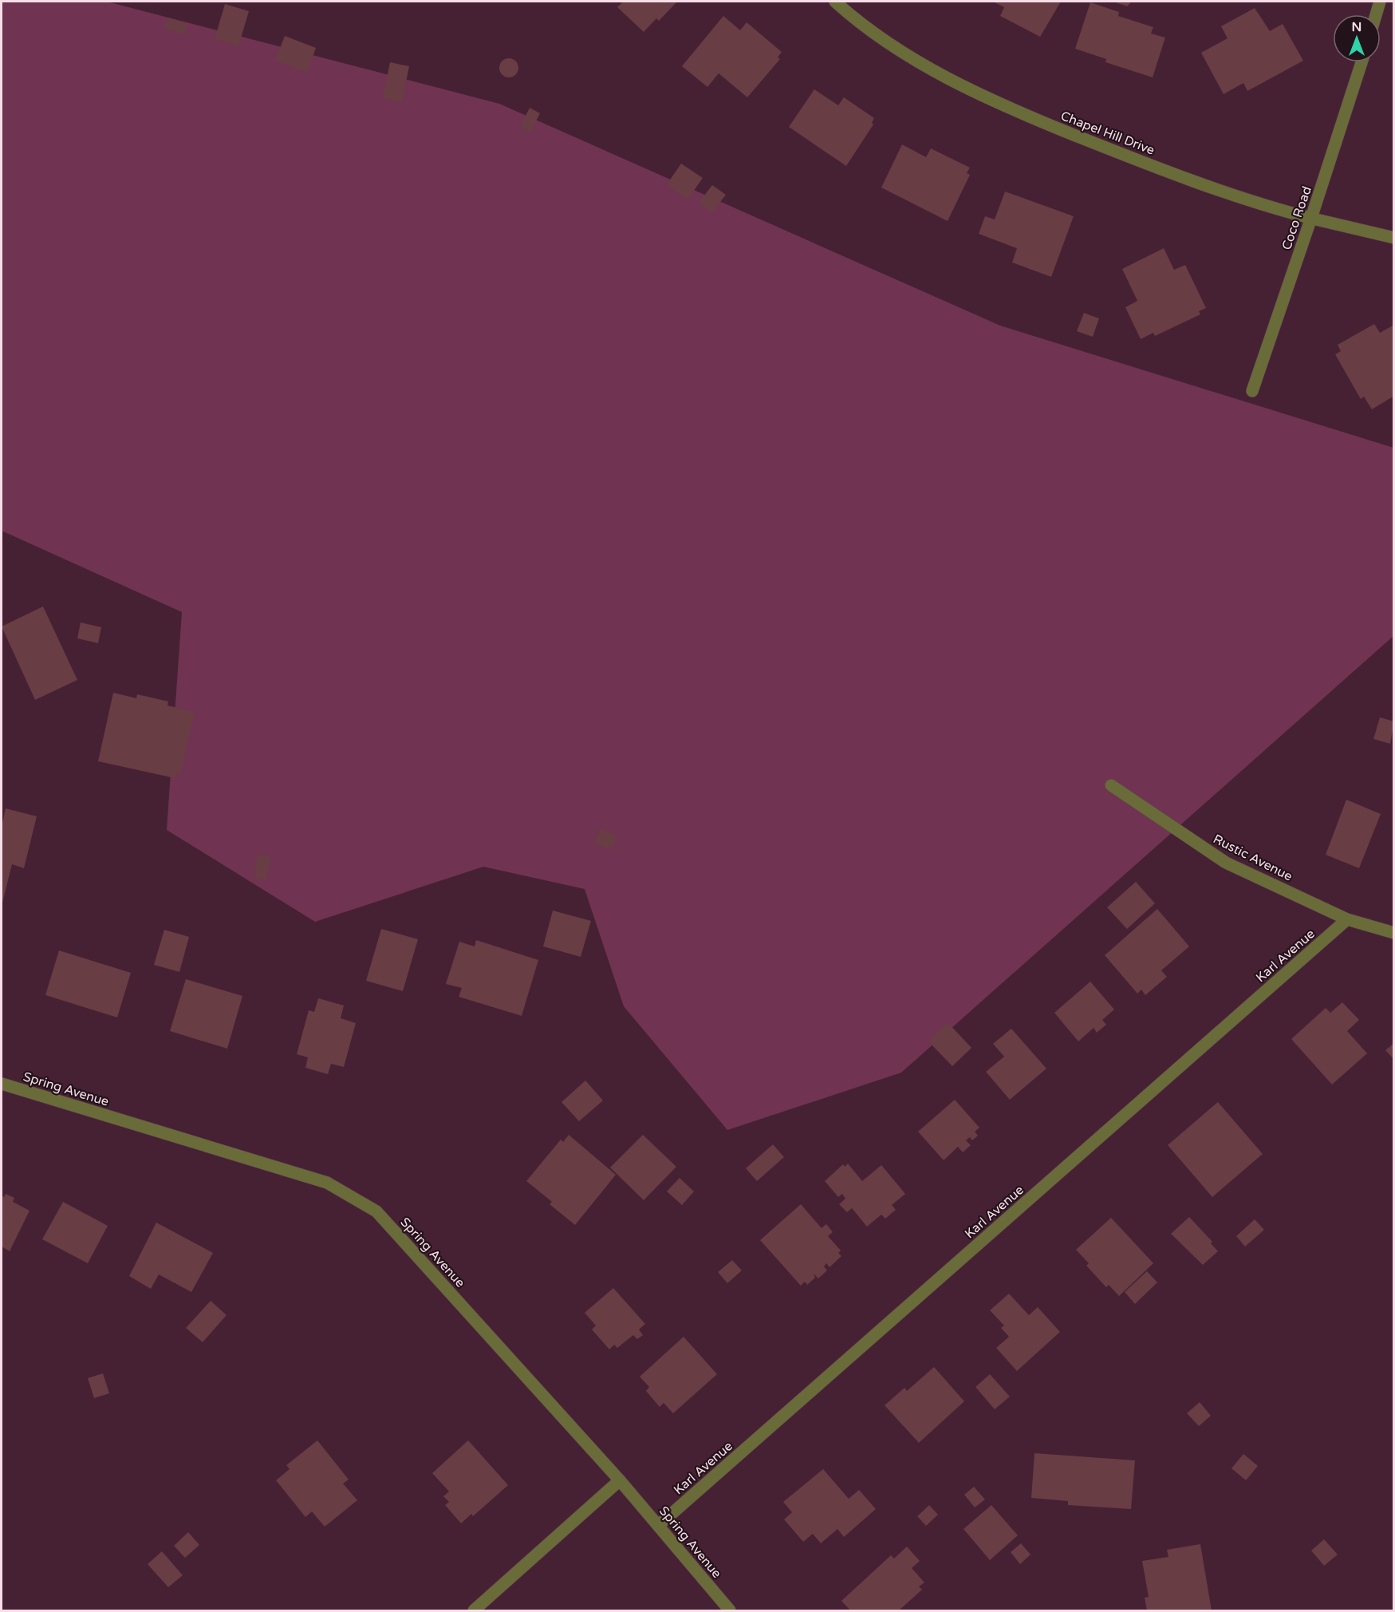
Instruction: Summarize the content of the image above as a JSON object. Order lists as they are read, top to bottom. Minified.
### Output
{"streets":{"street":["Chapel Hill Drive","Coco Road","Rustic Avenue","Karl Avenue","Spring Avenue"]},"crossings":[["Chapel Hill Drive","Coco Road"],["Rustic Avenue","Karl Avenue"],["Karl Avenue","Spring Avenue"]],"north":"top"}
